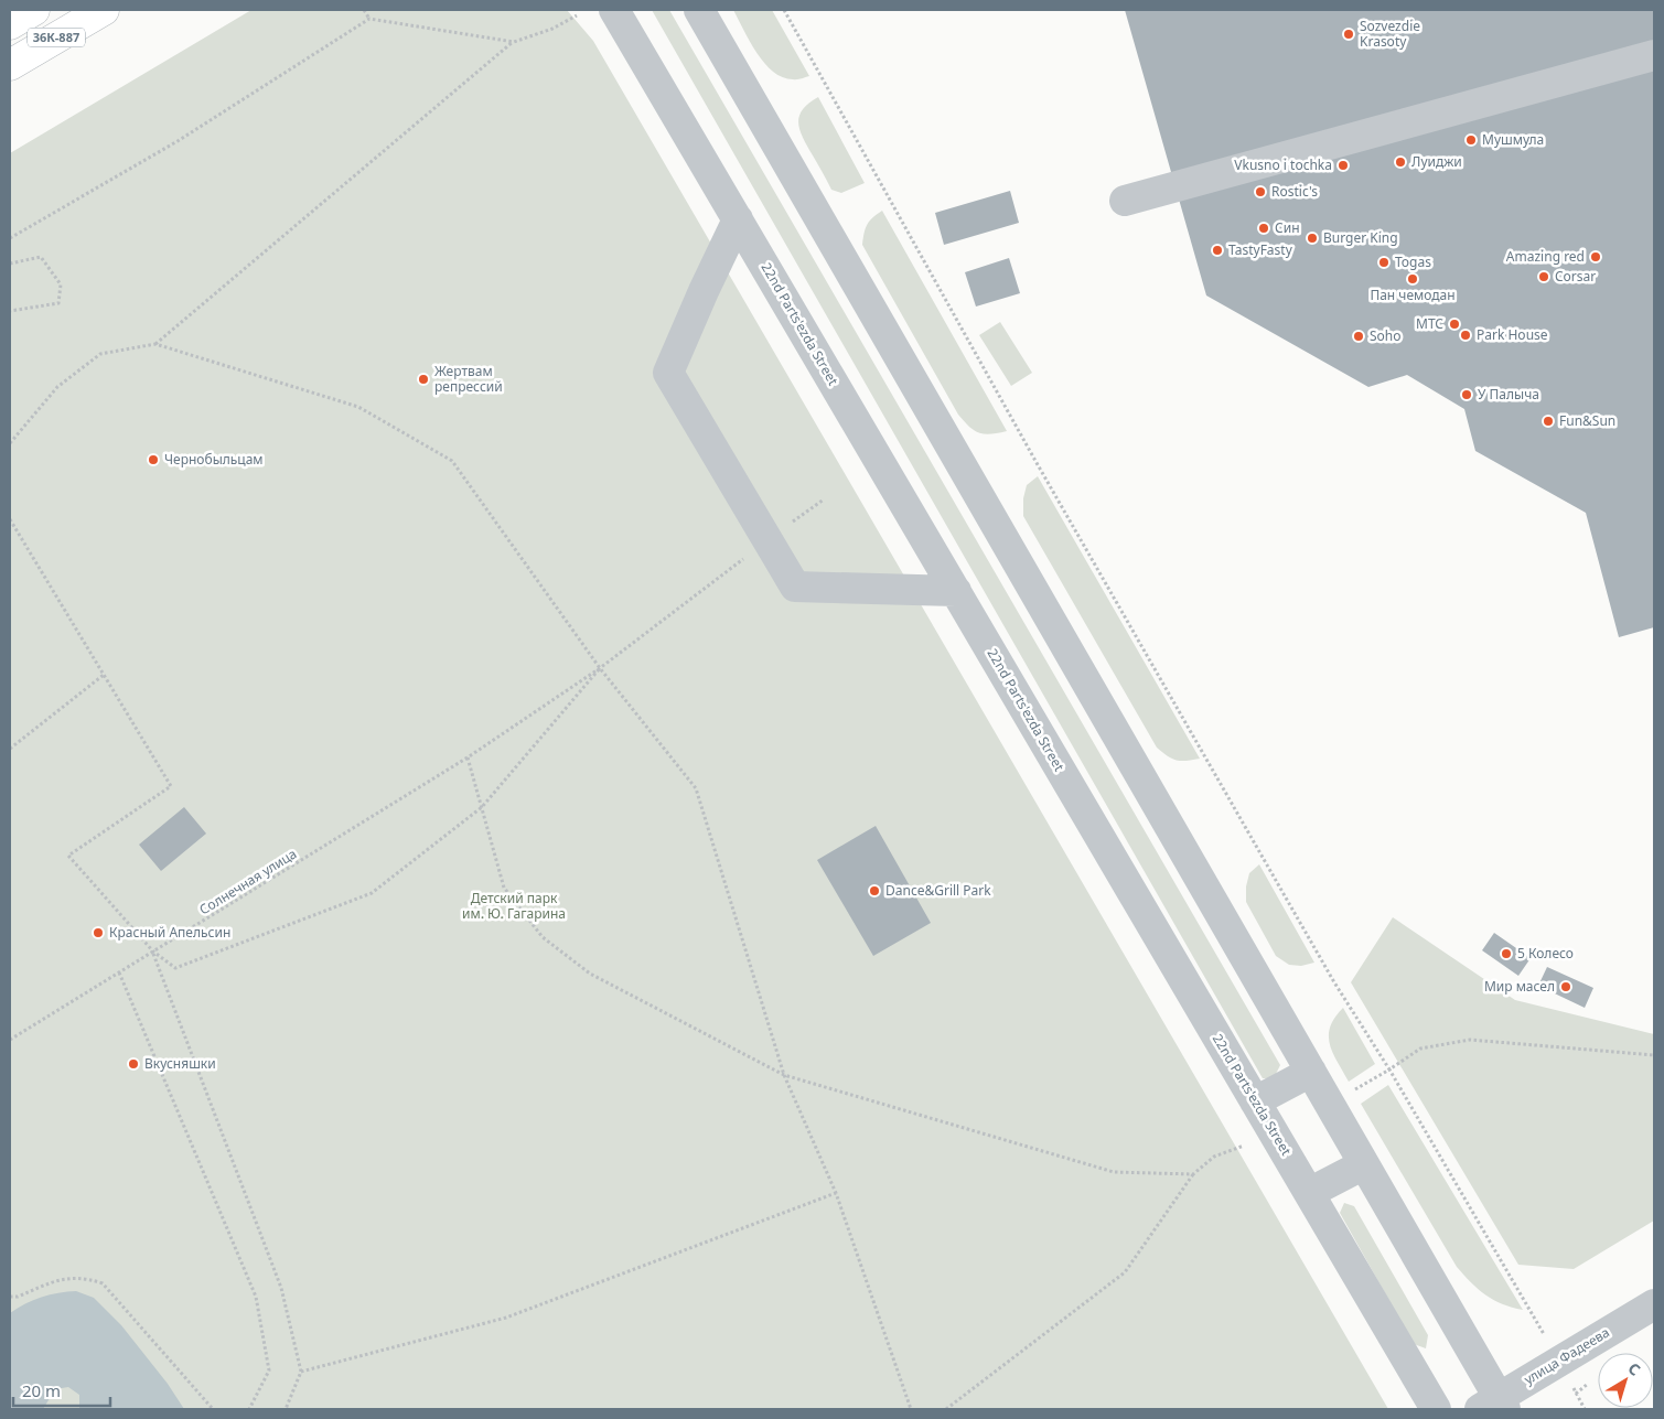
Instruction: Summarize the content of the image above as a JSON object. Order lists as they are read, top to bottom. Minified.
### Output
{"streets":{"main road":["36К-887"],"street":["22nd Parts'ezda Street","улица Фадеева"],"path":["Солнечная улица"]},"parks":["Детский парк им. Ю. Гагарина"],"places":["Sozvezdie Krasoty","Мушмула","Луиджи","Vkusno i tochka","Rostic's","Син","Burger King","TastyFasty","Amazing red","Togas","Corsar","Пан чемодан","МТС","Park House","Soho","Жертвам репрессий","У Палыча","Fun&Sun","Чернобыльцам","Dance&Grill Park","Красный Апельсин","5 Колесо","Мир масел","Вкусняшки"],"scale_bar":"20 m","north":"top right"}
